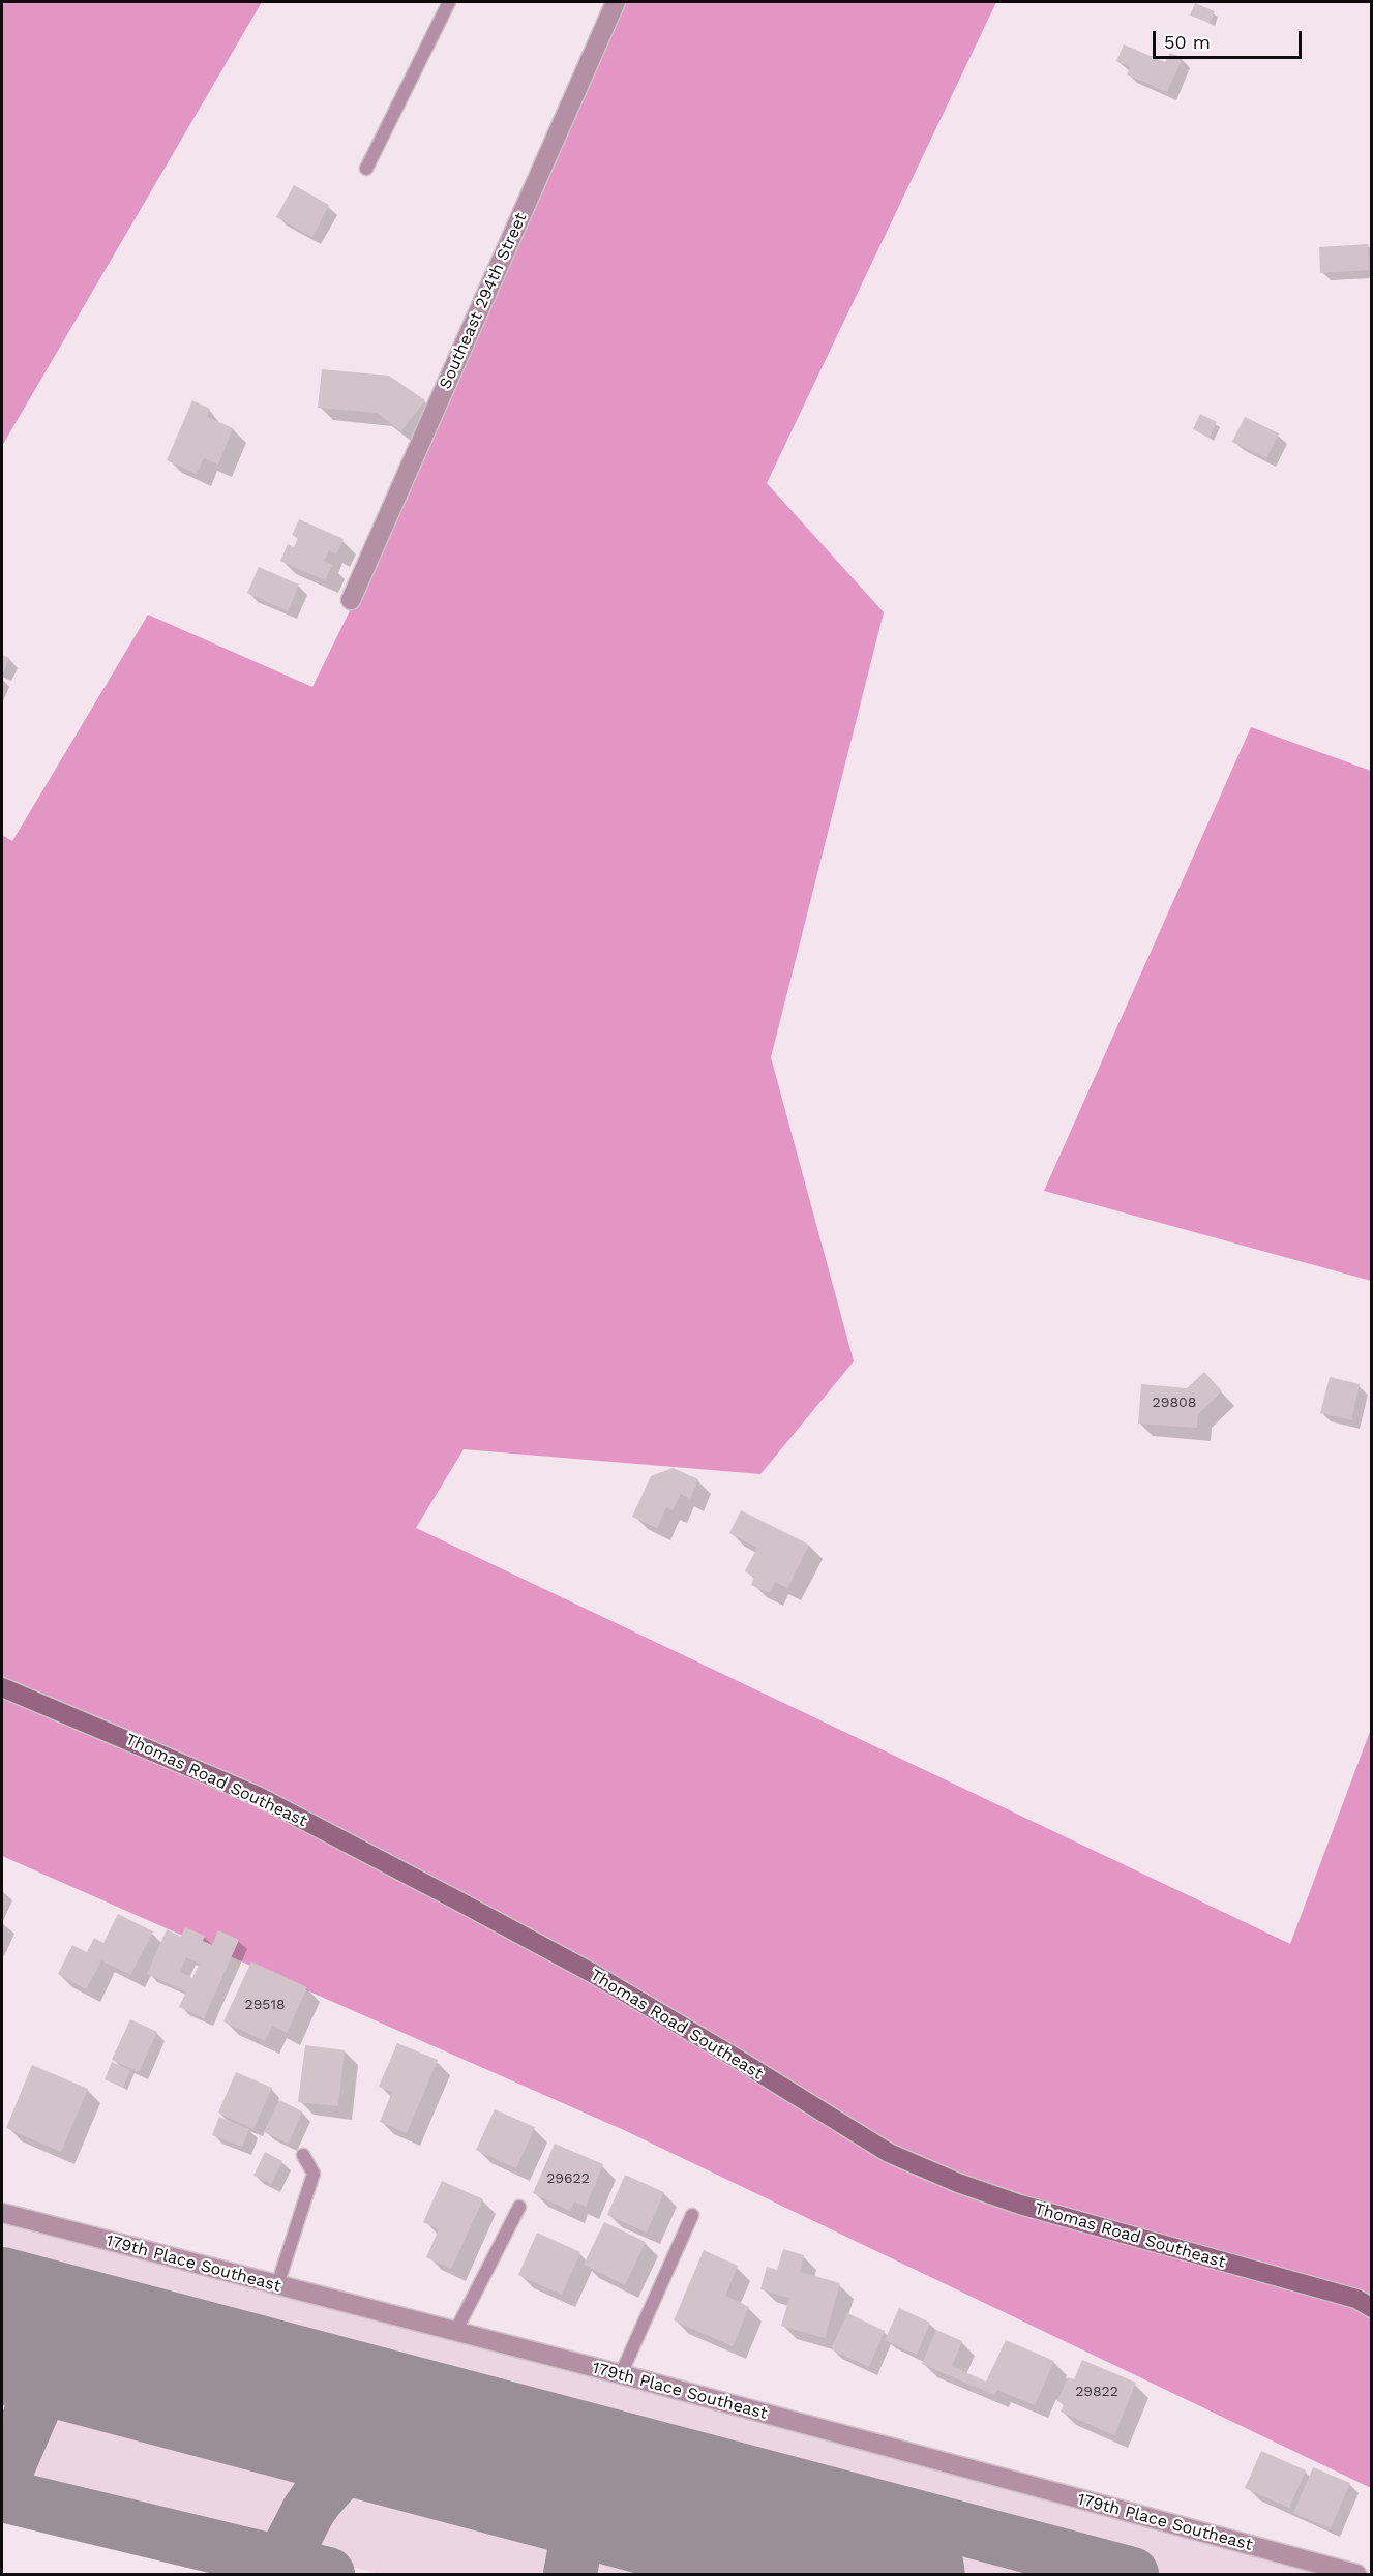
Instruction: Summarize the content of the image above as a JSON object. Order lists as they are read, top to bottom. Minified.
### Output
{"streets":{"street":["Southeast 294th Street","Thomas Road Southeast","179th Place Southeast"]},"house_numbers":["29808","29518","29622","29822"],"scale_bar":"50 m"}
